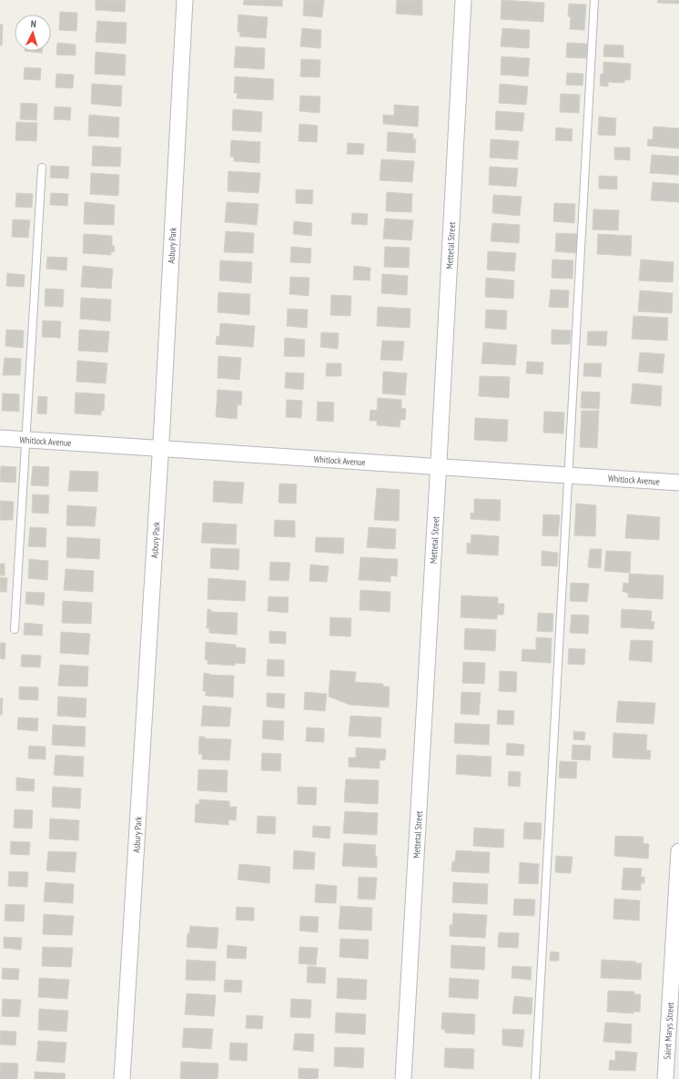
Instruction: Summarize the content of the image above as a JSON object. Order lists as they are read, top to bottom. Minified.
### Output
{"streets":{"street":["Asbury Park","Mettetal Street","Whitlock Avenue","Saint Marys Street"]},"crossings":[["Asbury Park","Whitlock Avenue"],["Mettetal Street","Whitlock Avenue"]],"north":"top"}
